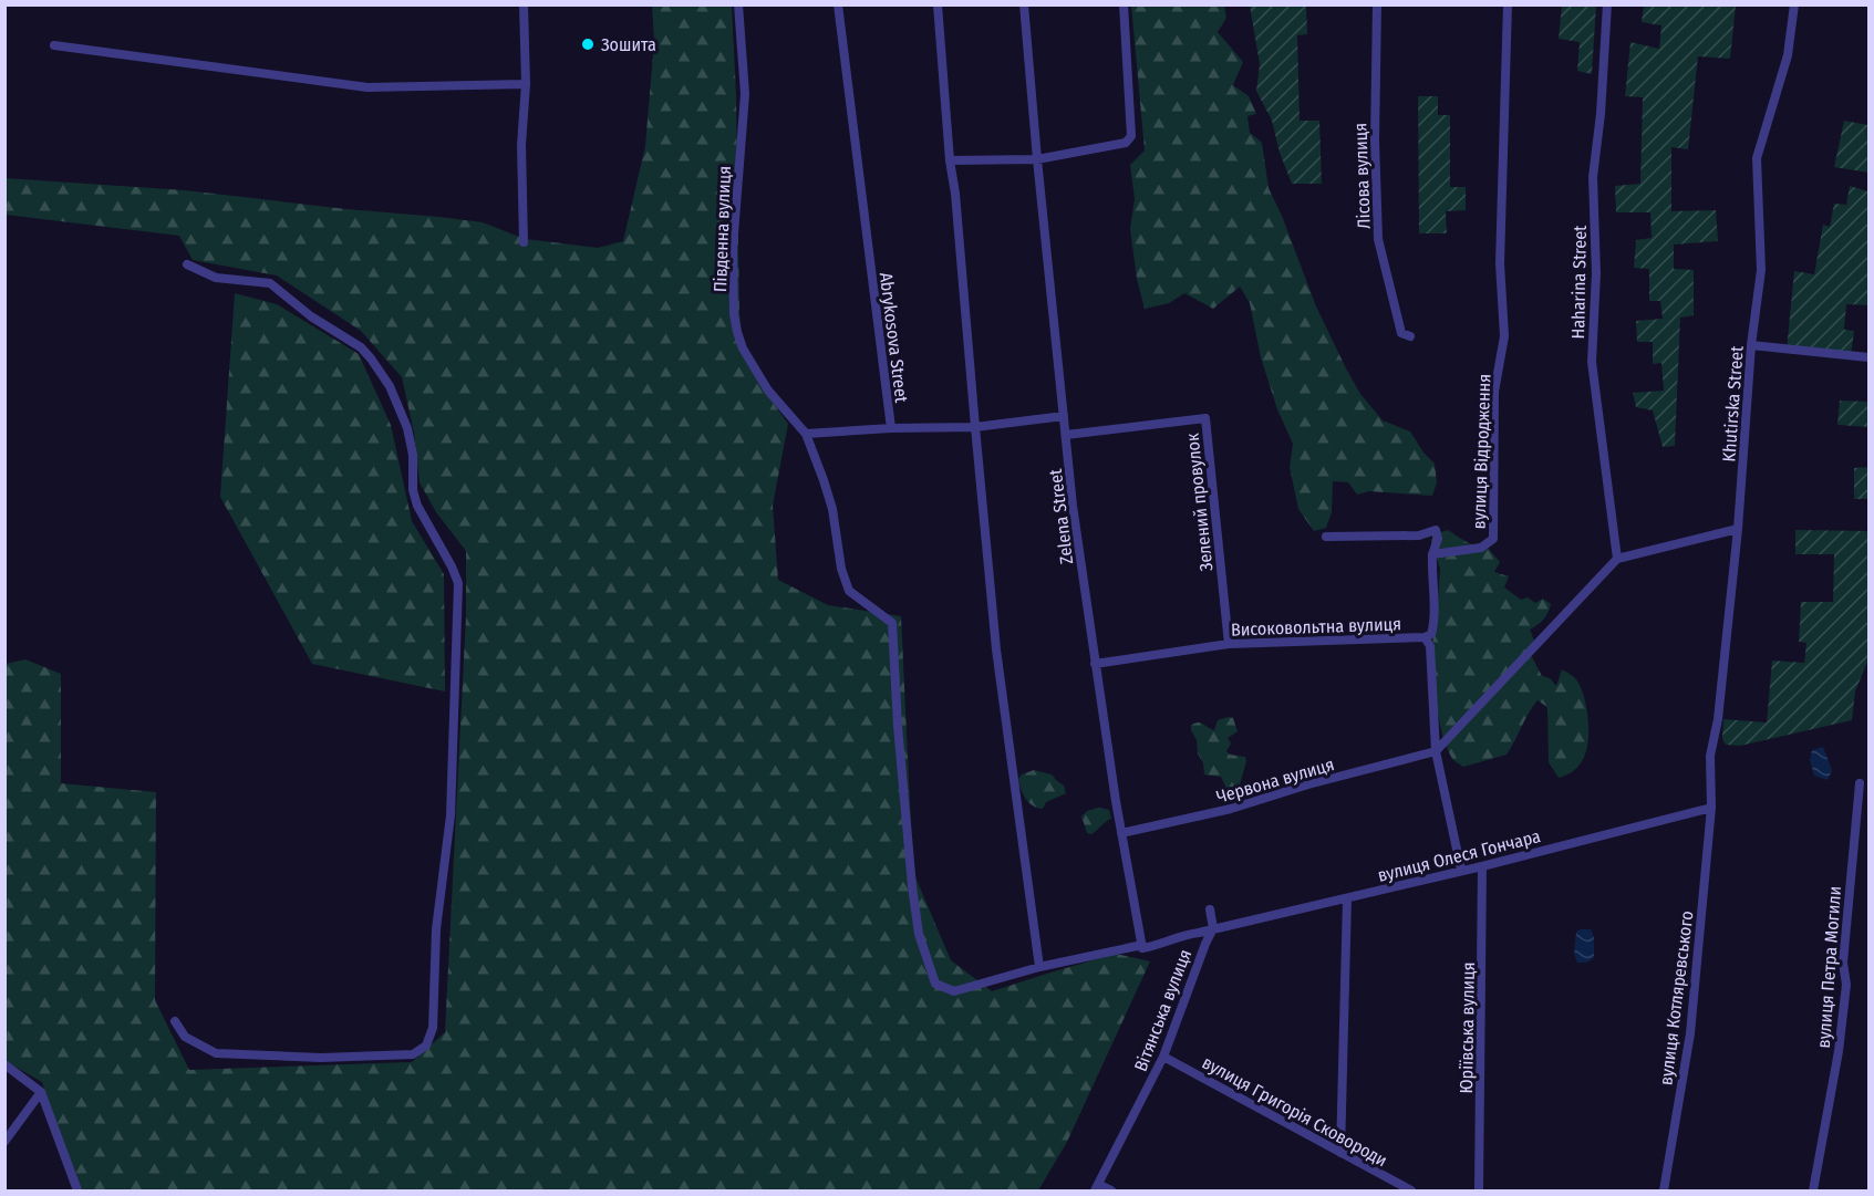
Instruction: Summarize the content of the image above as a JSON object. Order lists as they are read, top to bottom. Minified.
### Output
{"streets":{"street":["Лісова вулиця","Південна вулиця","Haharina Street","Abrykosova Street","Khutirska Street","вулиця Відродження","Зелений провулок","Zelena Street","Високовольтна вулиця","Червона вулиця","вулиця Олеся Гончара","вулиця Петра Могили","вулиця Котляревського","Вітянська вулиця","Юріївська вулиця","вулиця Григорія Сковороди"]},"crossings":[["Abrykosova Street","Zelena Street"],["Khutirska Street","вулиця Олеся Гончара"],["Khutirska Street","вулиця Котляревського"],["Зелений провулок","Zelena Street"],["Зелений провулок","Високовольтна вулиця"],["Zelena Street","Високовольтна вулиця"],["Zelena Street","Червона вулиця"],["Високовольтна вулиця","Червона вулиця"],["Високовольтна вулиця","вулиця Олеся Гончара"],["вулиця Олеся Гончара","вулиця Котляревського"],["вулиця Олеся Гончара","Вітянська вулиця"],["вулиця Олеся Гончара","Юріївська вулиця"],["Вітянська вулиця","вулиця Григорія Сковороди"]],"places":["Зошита"]}
